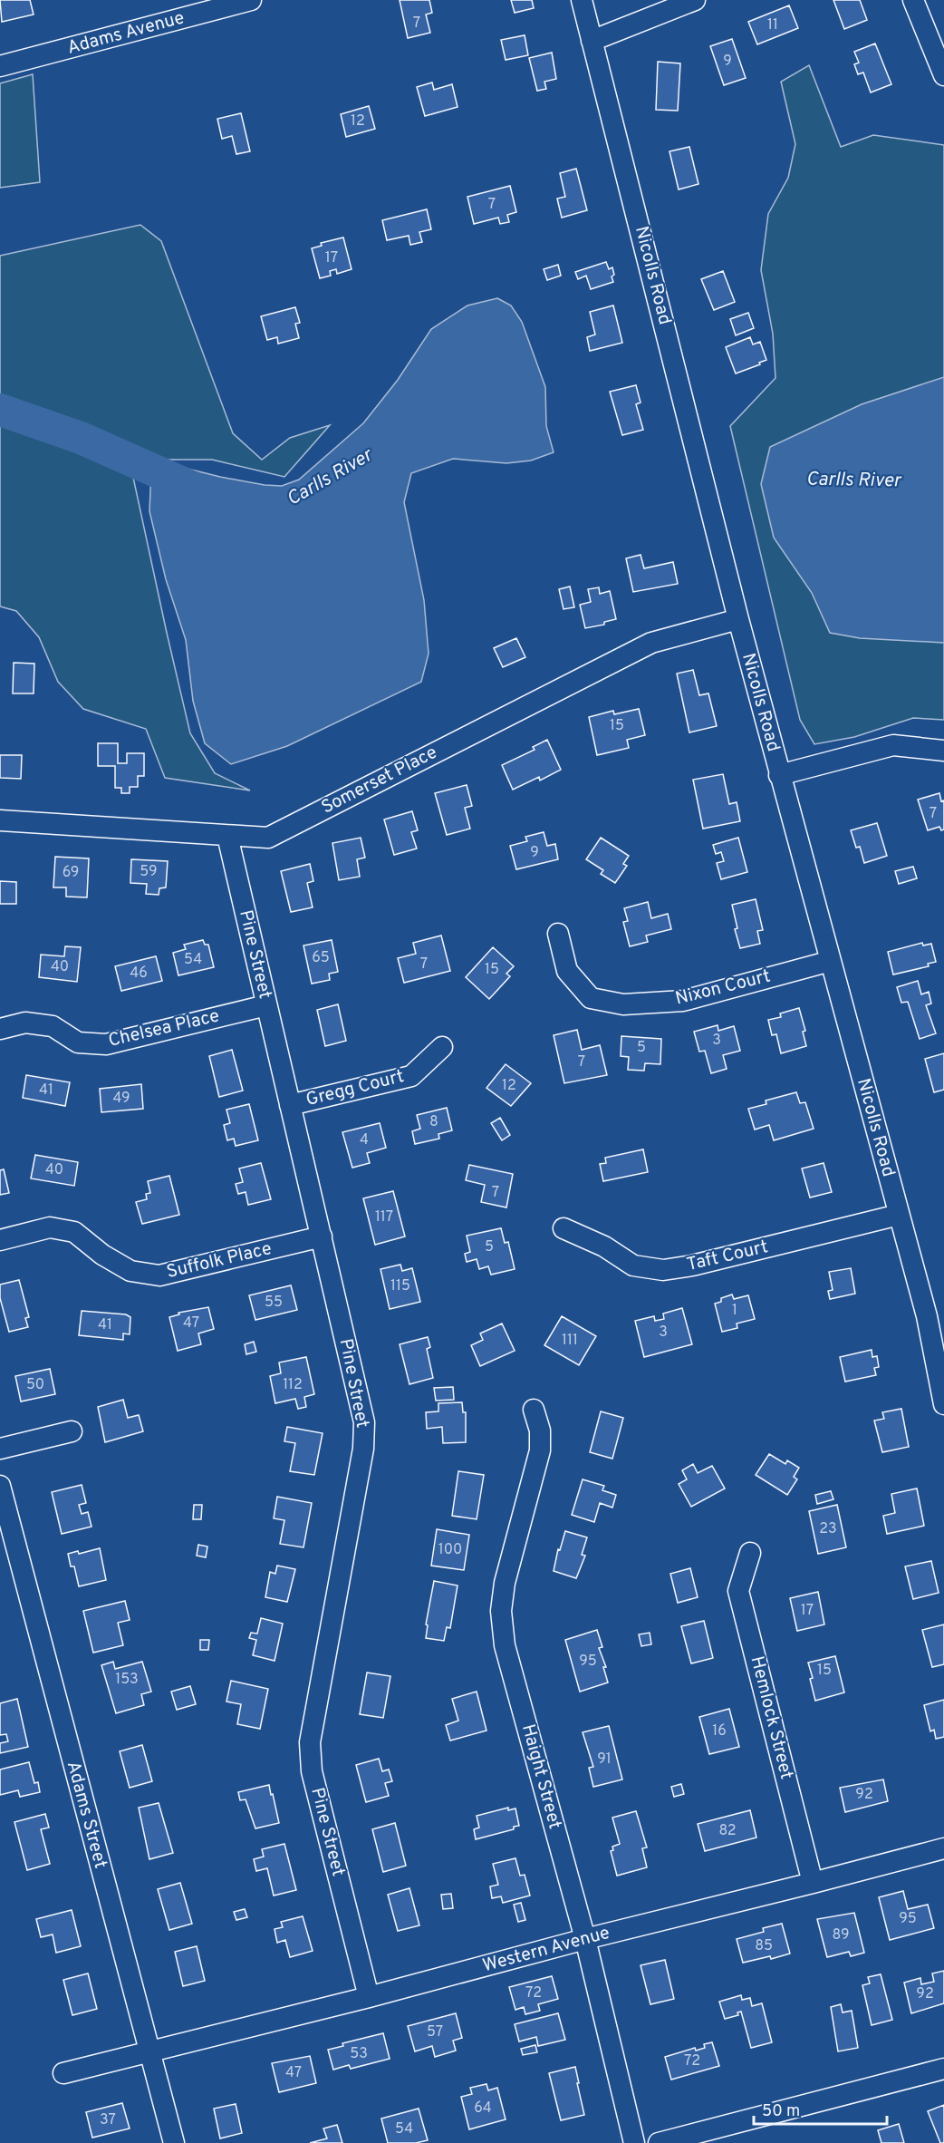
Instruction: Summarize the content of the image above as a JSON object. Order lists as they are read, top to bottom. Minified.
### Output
{"streets":{"street":["Adams Avenue","Nicolls Road","Somerset Place","Pine Street","Nixon Court","Chelsea Place","Gregg Court","Taft Court","Suffolk Place","Hemlock Street","Haight Street","Adams Street","Western Avenue"]},"crossings":[["Nicolls Road","Somerset Place"],["Nicolls Road","Nixon Court"],["Nicolls Road","Taft Court"],["Somerset Place","Pine Street"],["Pine Street","Chelsea Place"],["Pine Street","Gregg Court"],["Pine Street","Suffolk Place"],["Pine Street","Western Avenue"],["Hemlock Street","Western Avenue"],["Haight Street","Western Avenue"],["Adams Street","Western Avenue"]],"water":["Carlls River"],"house_numbers":["7","11","9","12","7","17","15","7","9","59","69","65","54","7","40","15","46","3","5","7","12","41","49","8","4","40","7","117","5","115","55","1","47","41","3","111","50","112","23","100","17","95","15","153","16","91","92","82","95","89","85","72","92","57","53","72","47","64","37","54"],"scale_bar":"50 m"}
